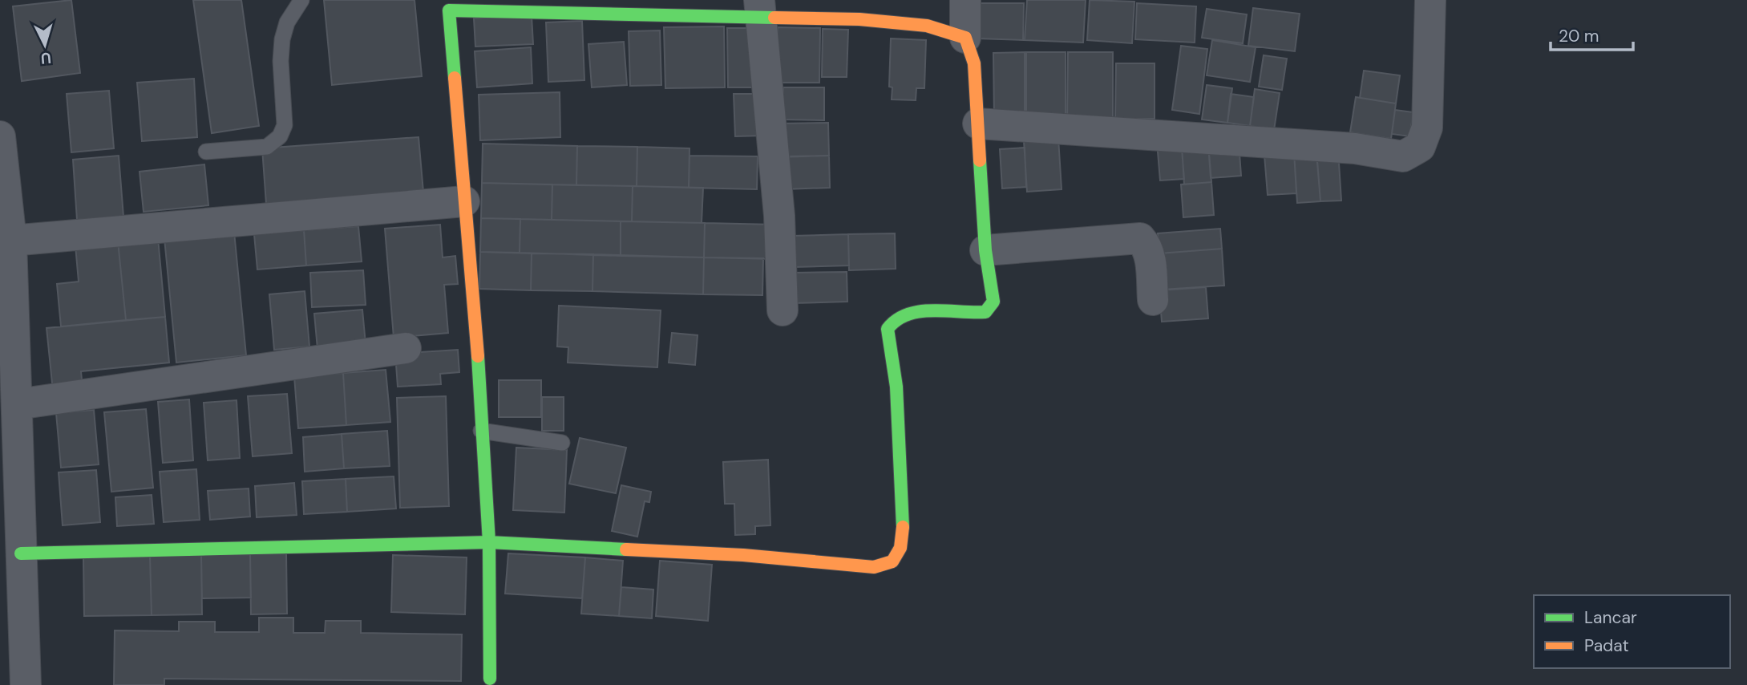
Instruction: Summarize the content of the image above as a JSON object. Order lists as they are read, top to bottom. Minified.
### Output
{"legend":["Lancar","Padat"],"scale_bar":"20 m","north":"bottom"}
